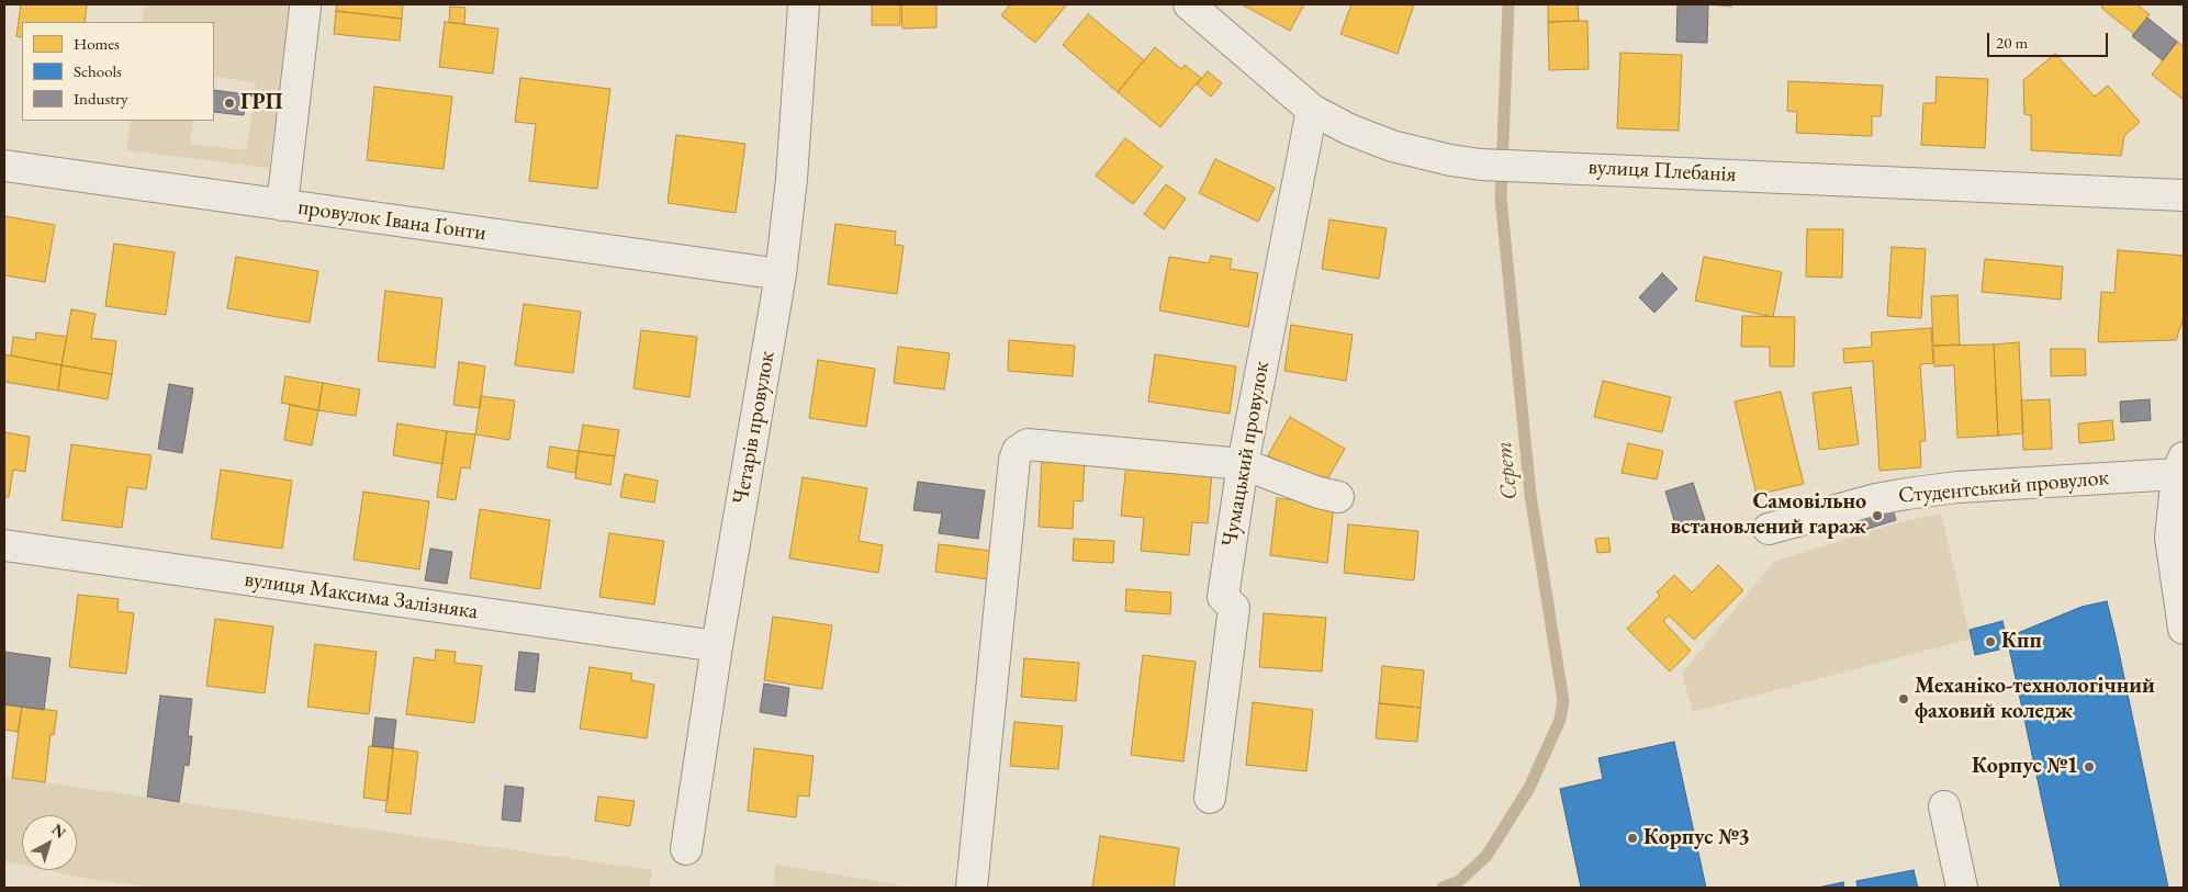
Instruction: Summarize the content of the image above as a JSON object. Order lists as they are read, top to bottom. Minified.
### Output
{"streets":{"street":["вулиця Плебанія","провулок Івана Ґонти","Четарів провулок","Чумацький провулок","Студентський провулок","вулиця Максима Залізняка"]},"crossings":[["вулиця Плебанія","Чумацький провулок"],["провулок Івана Ґонти","Четарів провулок"],["Четарів провулок","вулиця Максима Залізняка"]],"water":["Серет"],"places":["ГРП","Самовільно встановлений гараж","Кпп","Механіко-технологічний фаховий коледж","Корпус №1","Корпус №3"],"legend":["Homes","Schools","Industry"],"scale_bar":"20 m","north":"top right"}
